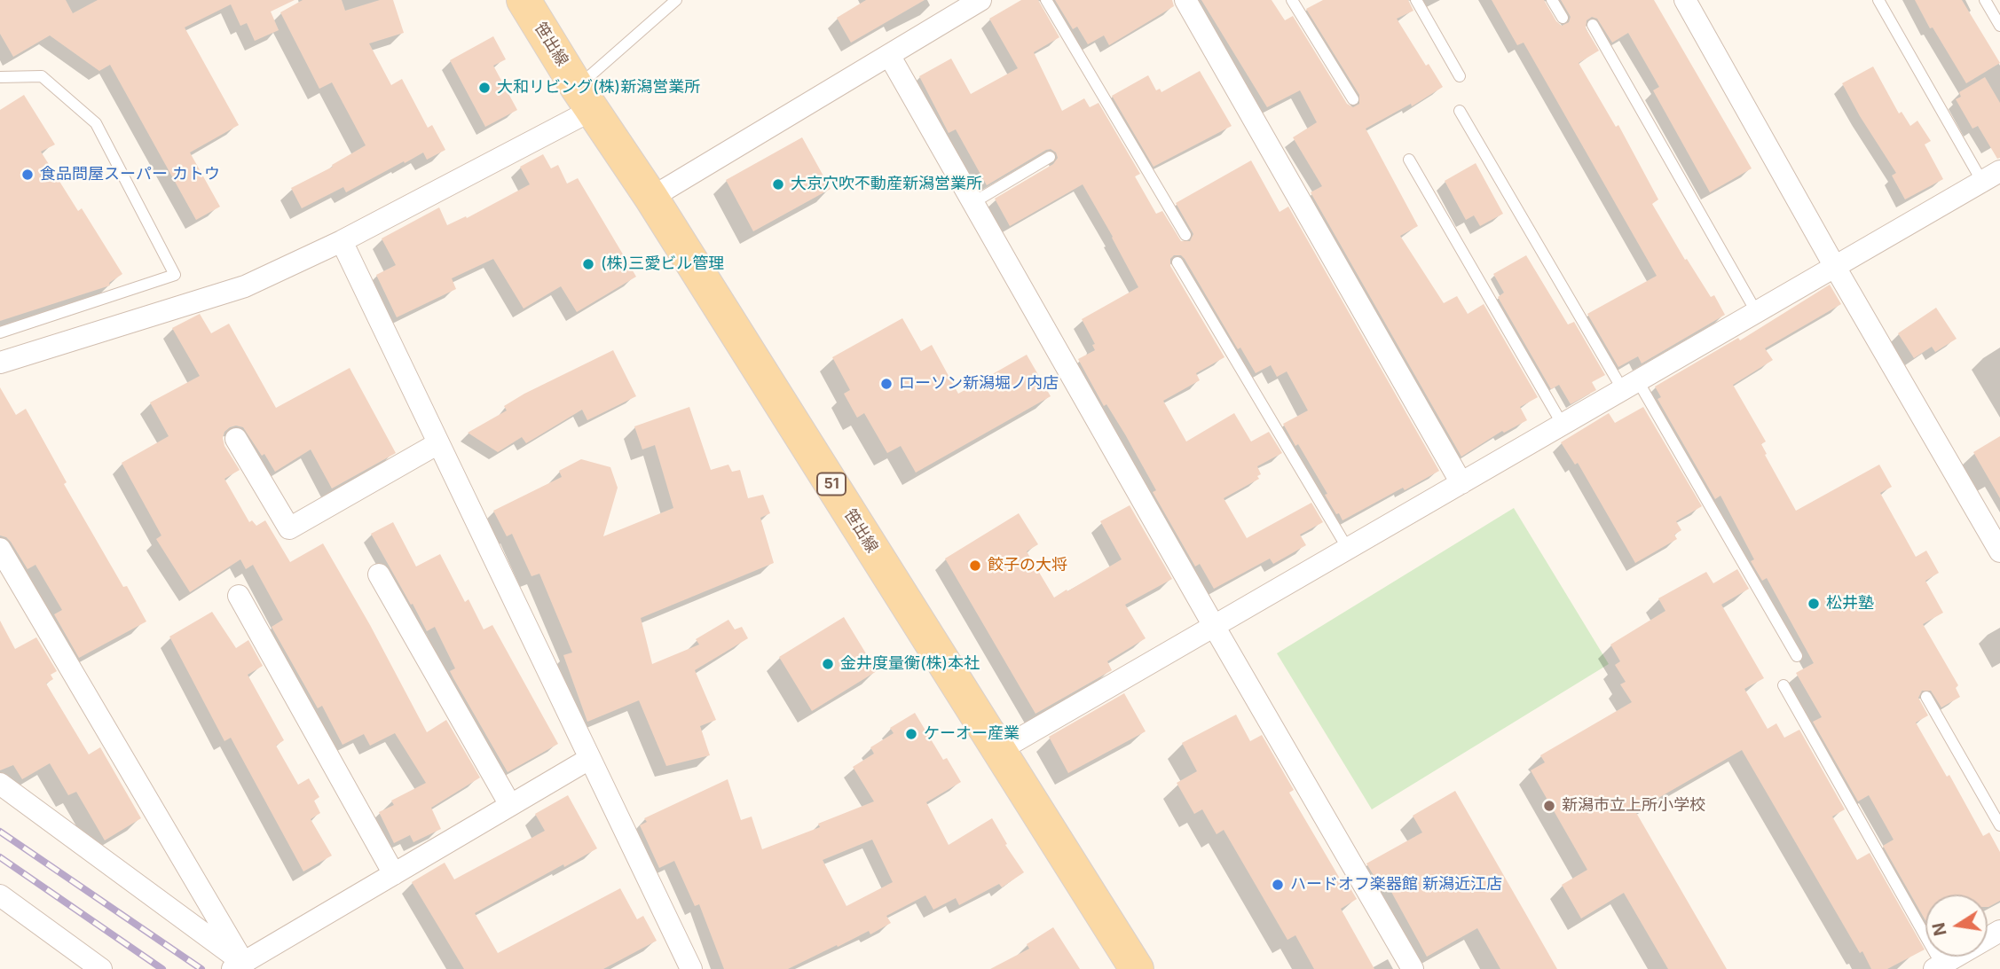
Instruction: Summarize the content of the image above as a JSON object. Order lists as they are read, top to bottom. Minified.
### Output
{"streets":{"main road":["笹出線","51"]},"places":["大和リビング(株)新潟営業所","食品問屋スーパー カトウ","大京穴吹不動産新潟営業所","(株)三愛ビル管理","ローソン新潟堀ノ内店","餃子の大将","松井塾","金井度量衡(株)本社","ケーオー産業","新潟市立上所小学校","ハードオフ楽器館 新潟近江店"],"north":"left"}
